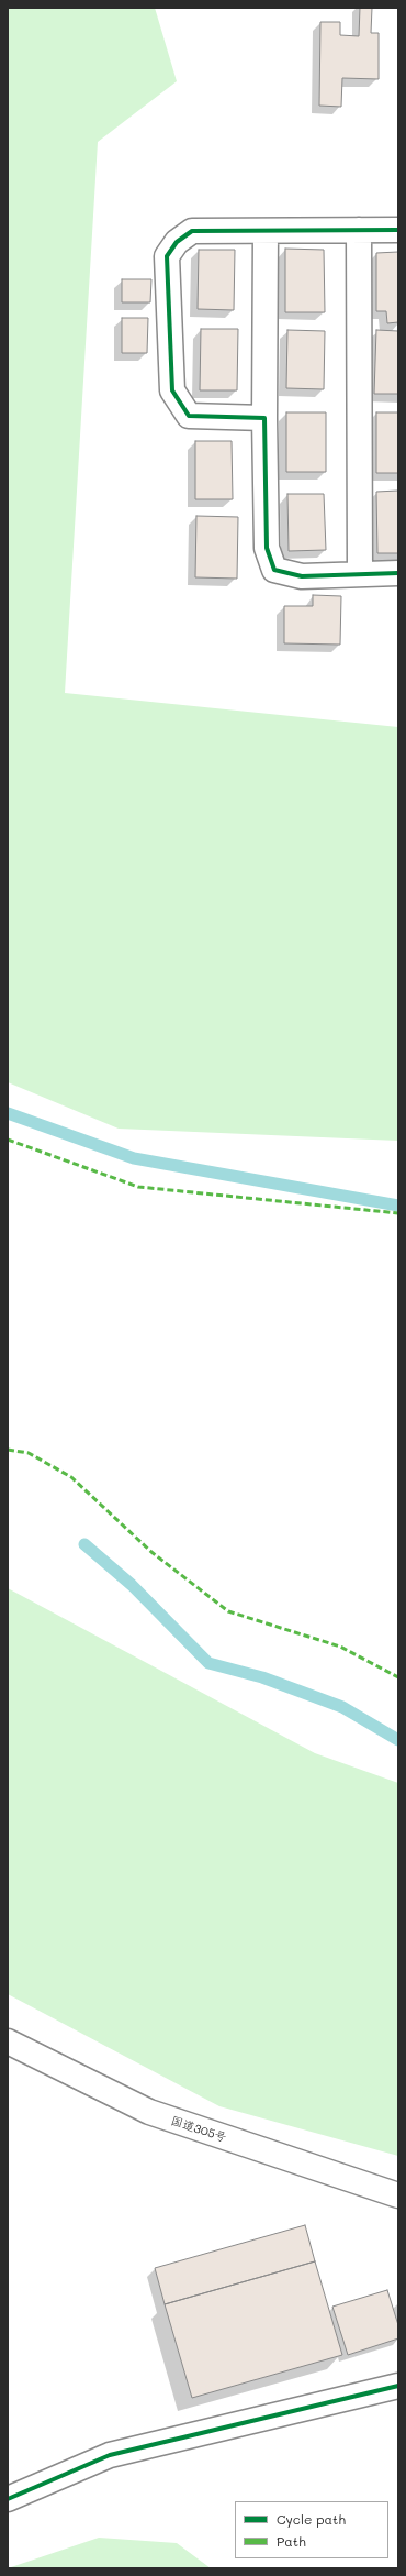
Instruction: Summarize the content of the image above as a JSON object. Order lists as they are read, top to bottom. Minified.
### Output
{"streets":{"main road":["国道305号"]},"legend":["Cycle path","Path"]}
